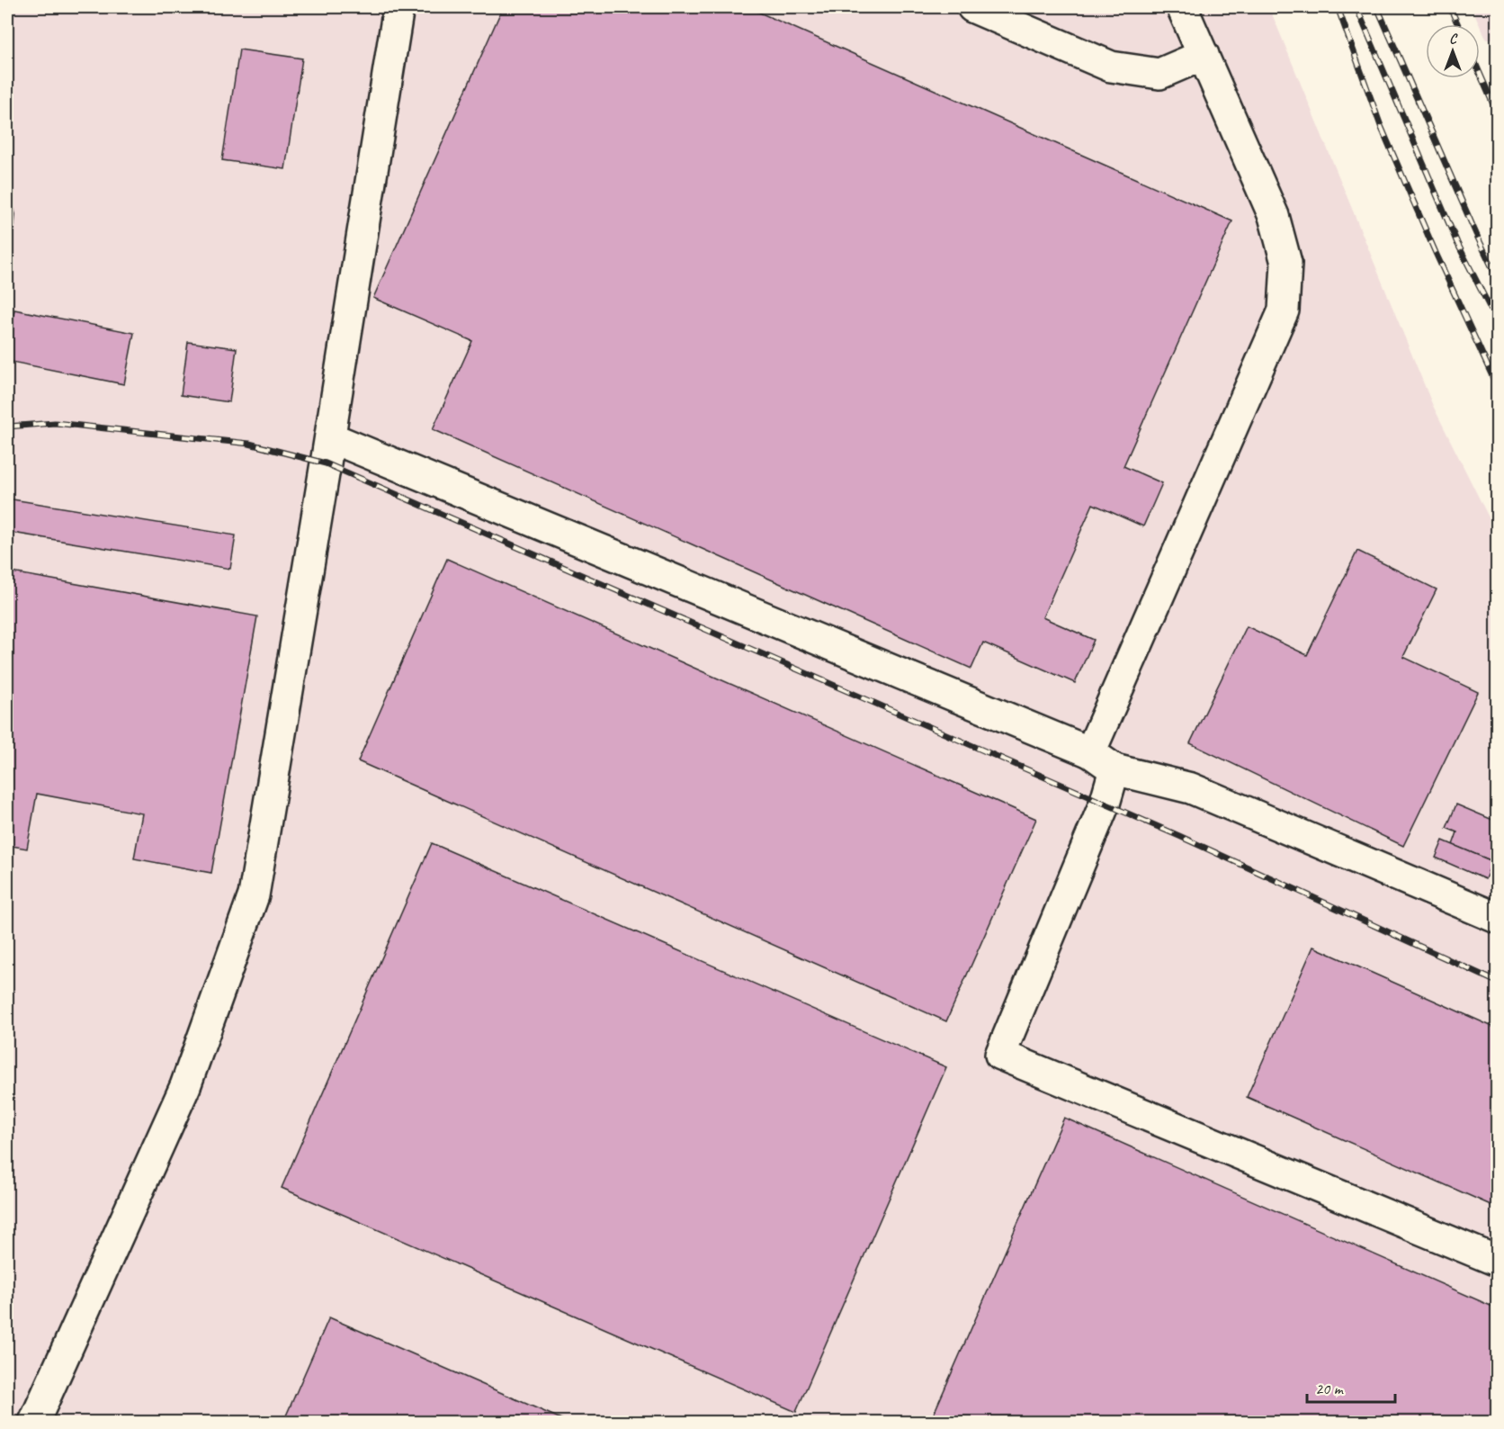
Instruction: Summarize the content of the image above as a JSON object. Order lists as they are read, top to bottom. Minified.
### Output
{"scale_bar":"20 m","north":"top"}
